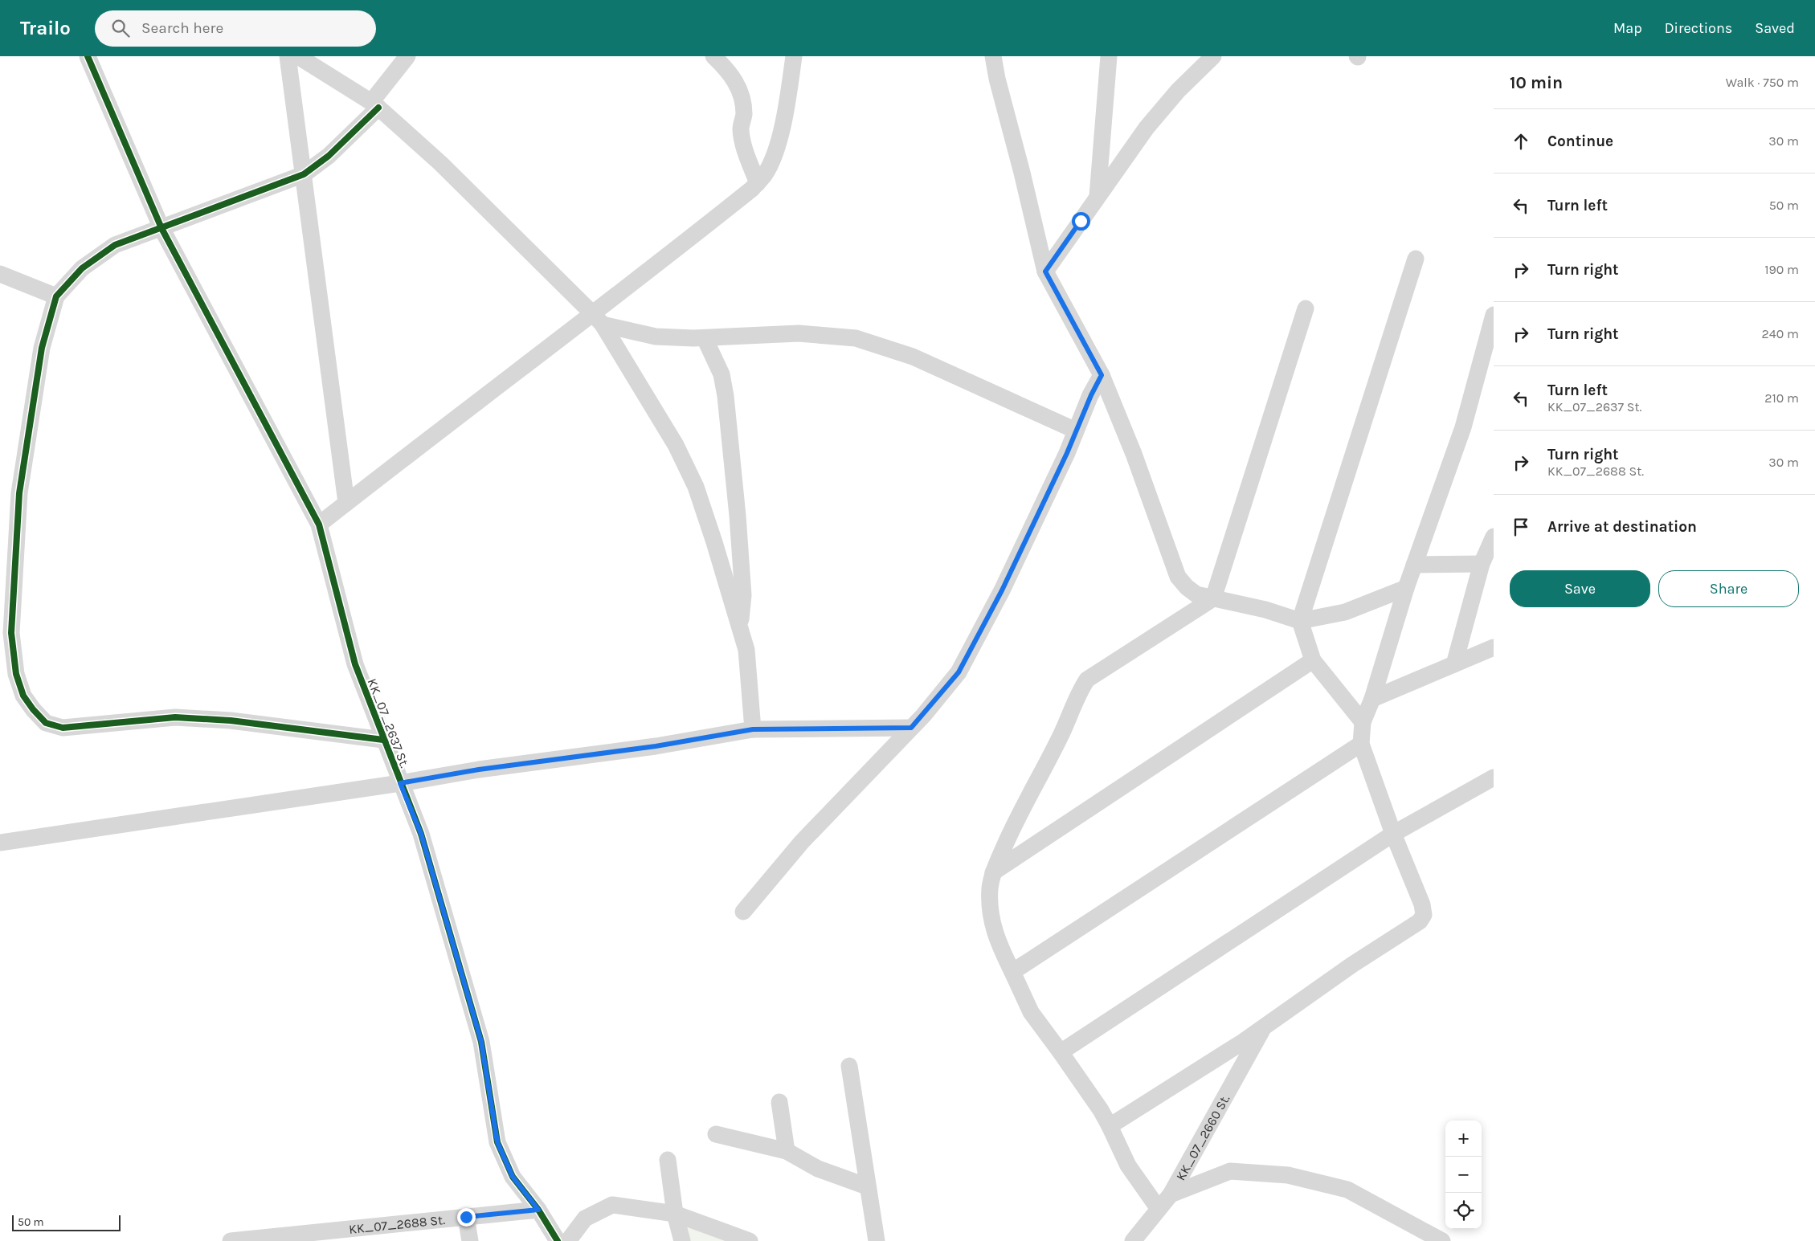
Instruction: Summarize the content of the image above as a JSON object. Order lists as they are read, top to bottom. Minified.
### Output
{"streets":{"street":["KK_07_2637 St.","KK_07_2660 St.","KK_07_2688 St."]},"crossings":[["KK_07_2637 St.","KK_07_2688 St."]],"scale_bar":"50 m","page":{"header":"Trailo","search":"Search here","nav":["Map","Directions","Saved"],"heading":["10 min","Walk · 750 m"],"list":[["Continue","30 m"],["Turn left","50 m"],["Turn right","190 m"],["Turn right","240 m"],["Turn left","KK_07_2637 St.","210 m"],["Turn right","KK_07_2688 St.","30 m"],"Arrive at destination"],"buttons":["Save","Share"],"map_buttons":["+","−"],"scale":"50 m"}}
